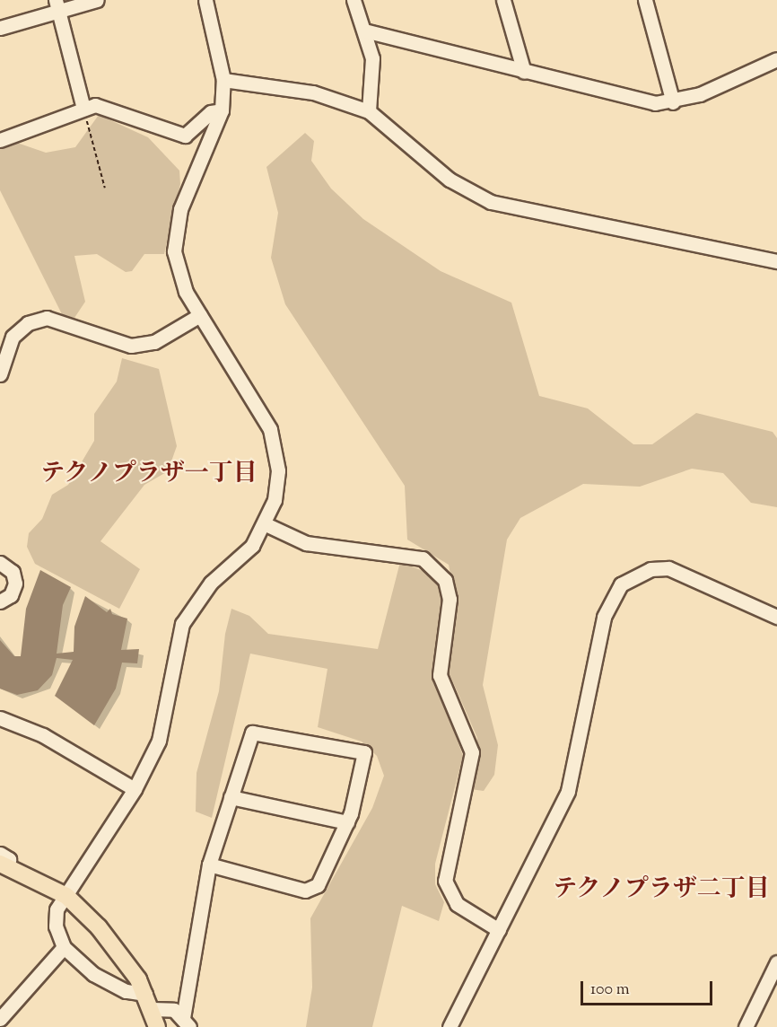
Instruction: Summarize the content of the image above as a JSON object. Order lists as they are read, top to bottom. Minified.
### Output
{"districts":["テクノプラザ一丁目","テクノプラザ二丁目"],"scale_bar":"100 m"}
